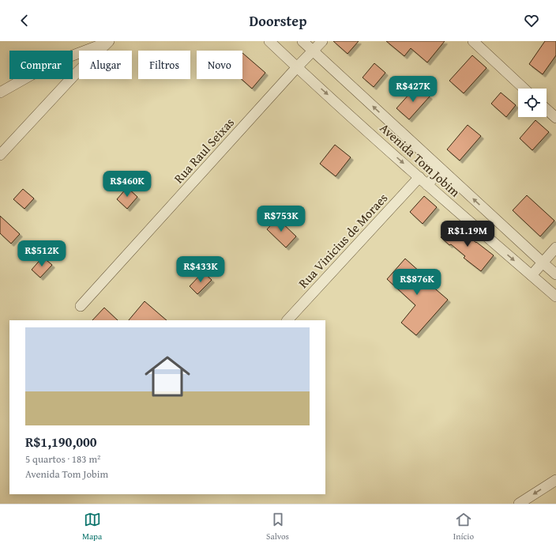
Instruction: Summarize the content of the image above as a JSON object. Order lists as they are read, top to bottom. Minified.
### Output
{"streets":{"street":["Rua Raul Seixas","Avenida Tom Jobim","Rua Vinicius de Moraes"]},"crossings":[["Rua Raul Seixas","Avenida Tom Jobim"],["Avenida Tom Jobim","Rua Vinicius de Moraes"]],"page":{"header":"Doorstep","chip":["Comprar","Alugar","Filtros","Novo"],"price":["R$427K","R$460K","R$753K","R$1.19M","R$512K","R$433K","R$876K"],"list":[{"name":"R$1,190,000","note":"5 quartos · 183 m² · Avenida Tom Jobim"}],"tabs":["Mapa","Salvos","Início"]}}
